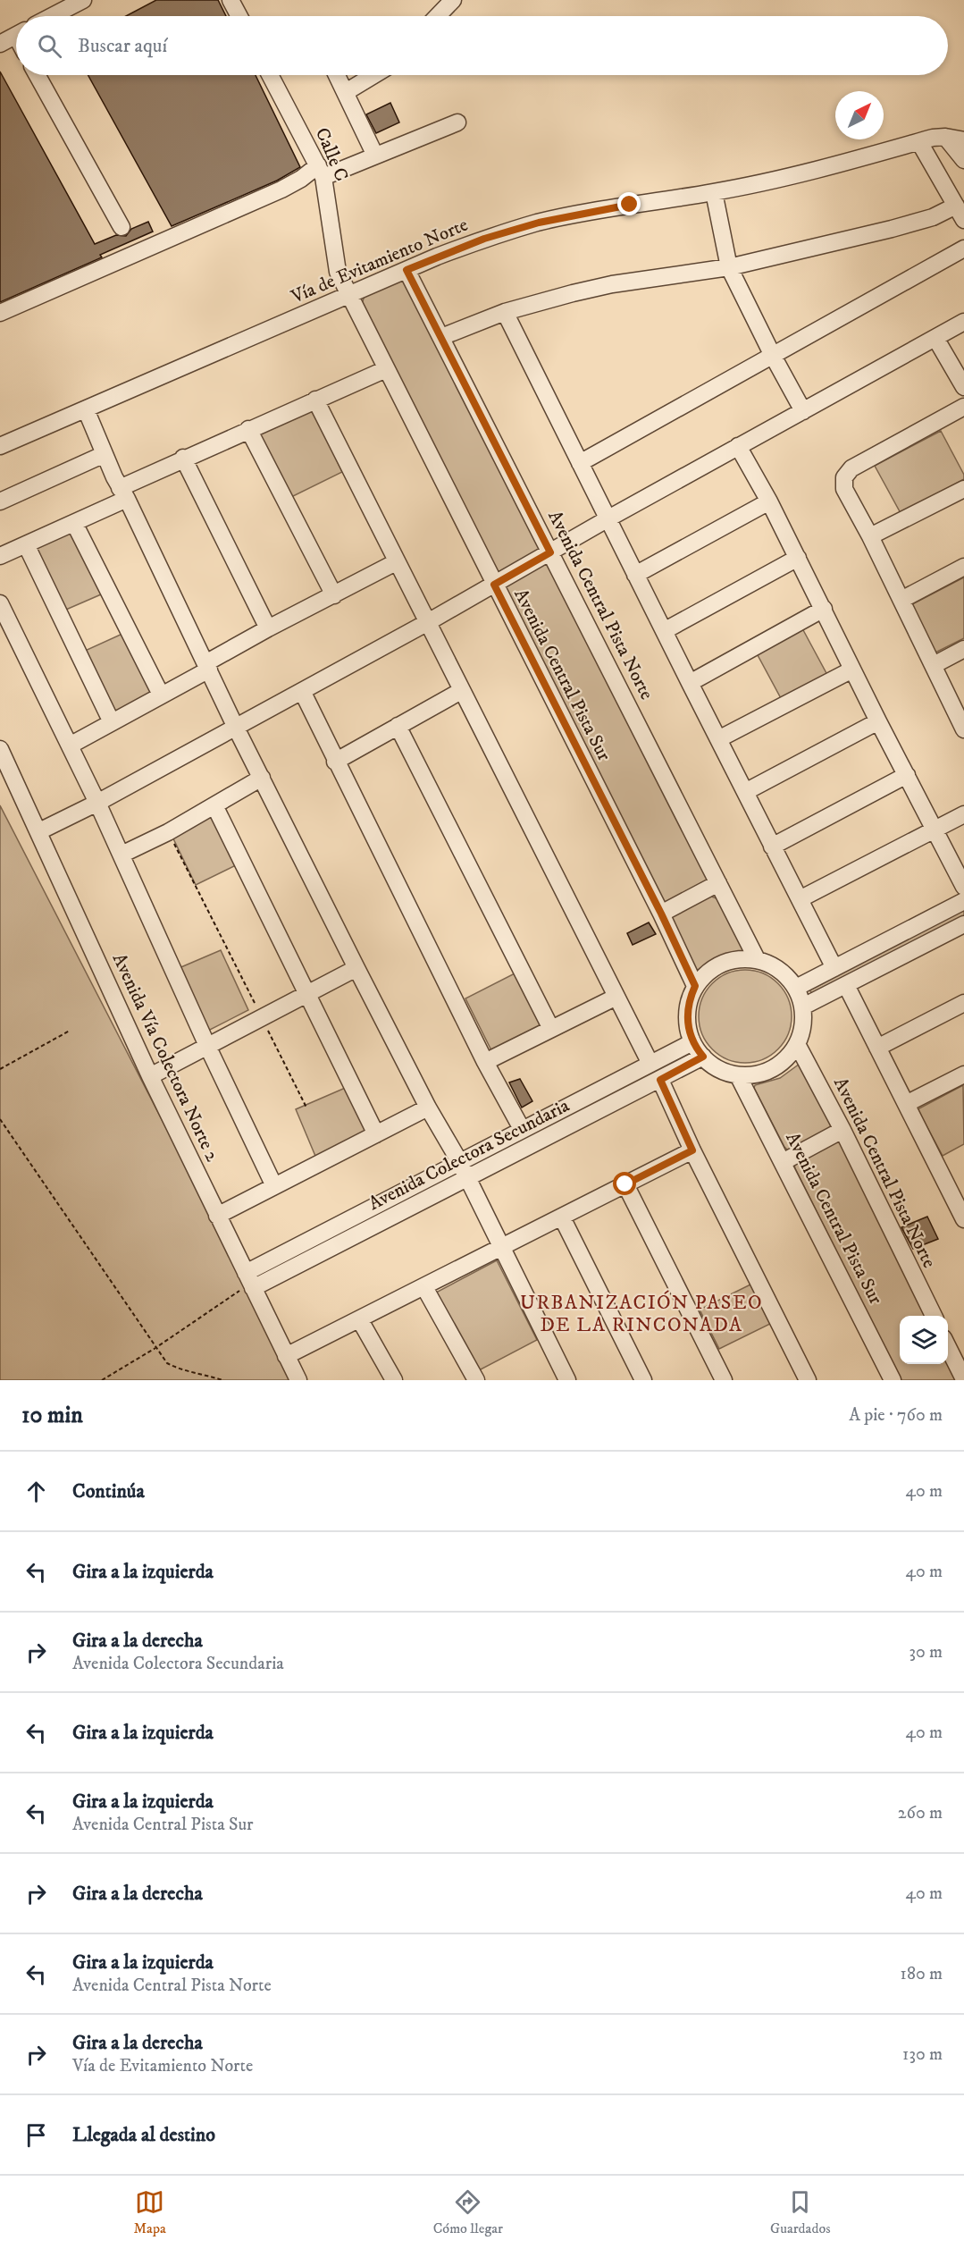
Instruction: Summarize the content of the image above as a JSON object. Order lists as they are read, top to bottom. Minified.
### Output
{"streets":{"street":["Calle C","Vía de Evitamiento Norte","Avenida Central Pista Norte","Avenida Central Pista Sur","Avenida Vía Colectora Norte 2","Avenida Colectora Secundaria"]},"crossings":[["Calle C","Vía de Evitamiento Norte"],["Calle C","Avenida Central Pista Sur"],["Vía de Evitamiento Norte","Avenida Central Pista Norte"],["Vía de Evitamiento Norte","Avenida Central Pista Sur"],["Avenida Central Pista Norte","Avenida Central Pista Sur"],["Avenida Central Pista Norte","Avenida Colectora Secundaria"],["Avenida Central Pista Sur","Avenida Colectora Secundaria"],["Avenida Vía Colectora Norte 2","Avenida Colectora Secundaria"]],"districts":["URBANIZACIÓN PASEO DE LA RINCONADA"],"north":"top right","page":{"search":"Buscar aquí","heading":["10 min","A pie · 760 m"],"list":[["Continúa","40 m"],["Gira a la izquierda","40 m"],["Gira a la derecha","Avenida Colectora Secundaria","30 m"],["Gira a la izquierda","40 m"],["Gira a la izquierda","Avenida Central Pista Sur","260 m"],["Gira a la derecha","40 m"],["Gira a la izquierda","Avenida Central Pista Norte","180 m"],["Gira a la derecha","Vía de Evitamiento Norte","130 m"],"Llegada al destino"],"nav":["Mapa","Cómo llegar","Guardados"]}}
